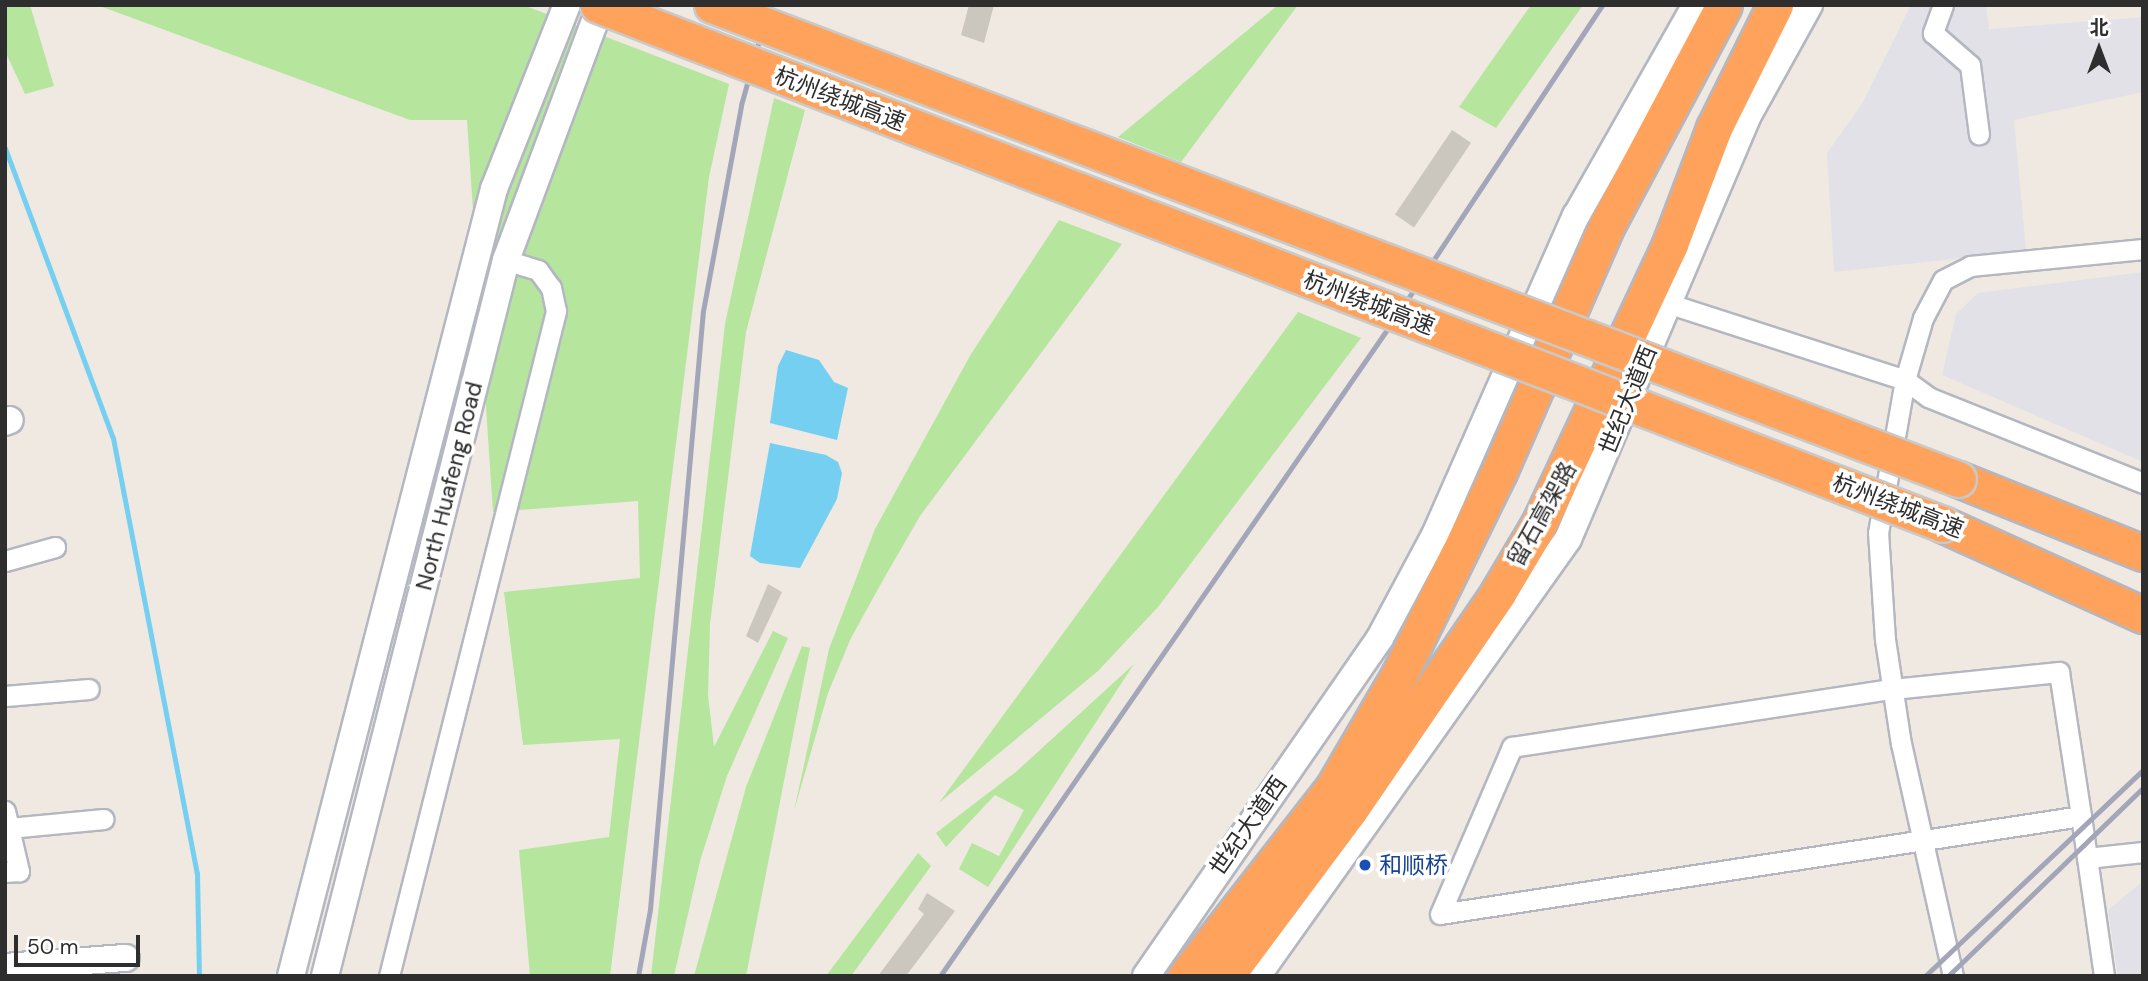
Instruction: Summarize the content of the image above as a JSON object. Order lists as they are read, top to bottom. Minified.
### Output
{"streets":{"highway":["杭州绕城高速","留石高架路"],"main road":["世纪大道西","North Huafeng Road"]},"crossings":[["杭州绕城高速","North Huafeng Road"]],"places":["和顺桥"],"scale_bar":"50 m","north":"top"}
